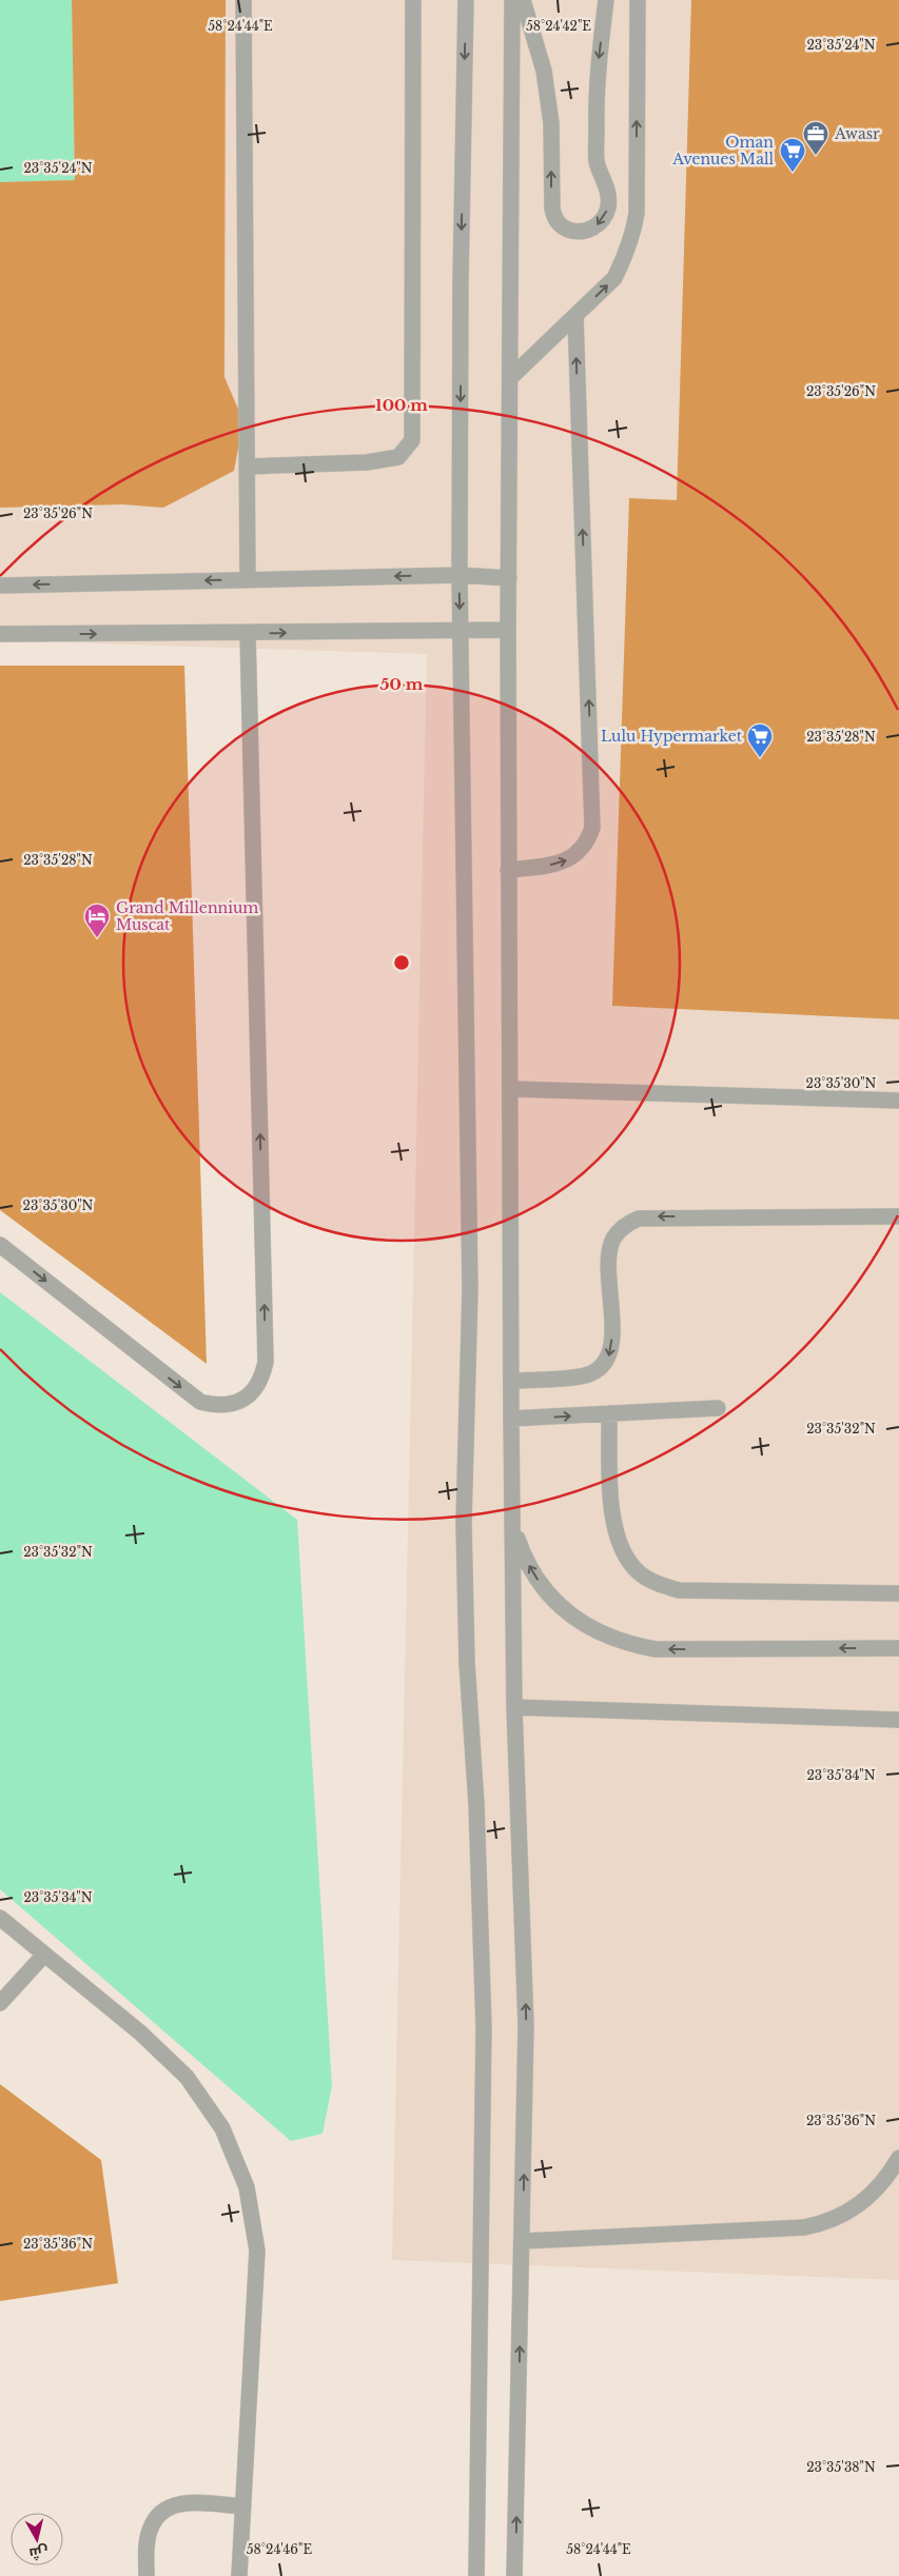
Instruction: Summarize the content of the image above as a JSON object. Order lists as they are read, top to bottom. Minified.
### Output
{"places":{"office":["Awasr"],"supermarket":["Oman Avenues Mall","Lulu Hypermarket"],"hotel":["Grand Millennium Muscat"]},"north":"bottom","coordinates":["58°24'44\"E","58°24'42\"E","23°35'24\"N","23°35'26\"N","23°35'28\"N","23°35'30\"N","23°35'32\"N","23°35'34\"N","23°35'36\"N","23°35'38\"N","58°24'46\"E"],"rings":["100 m","50 m"]}
